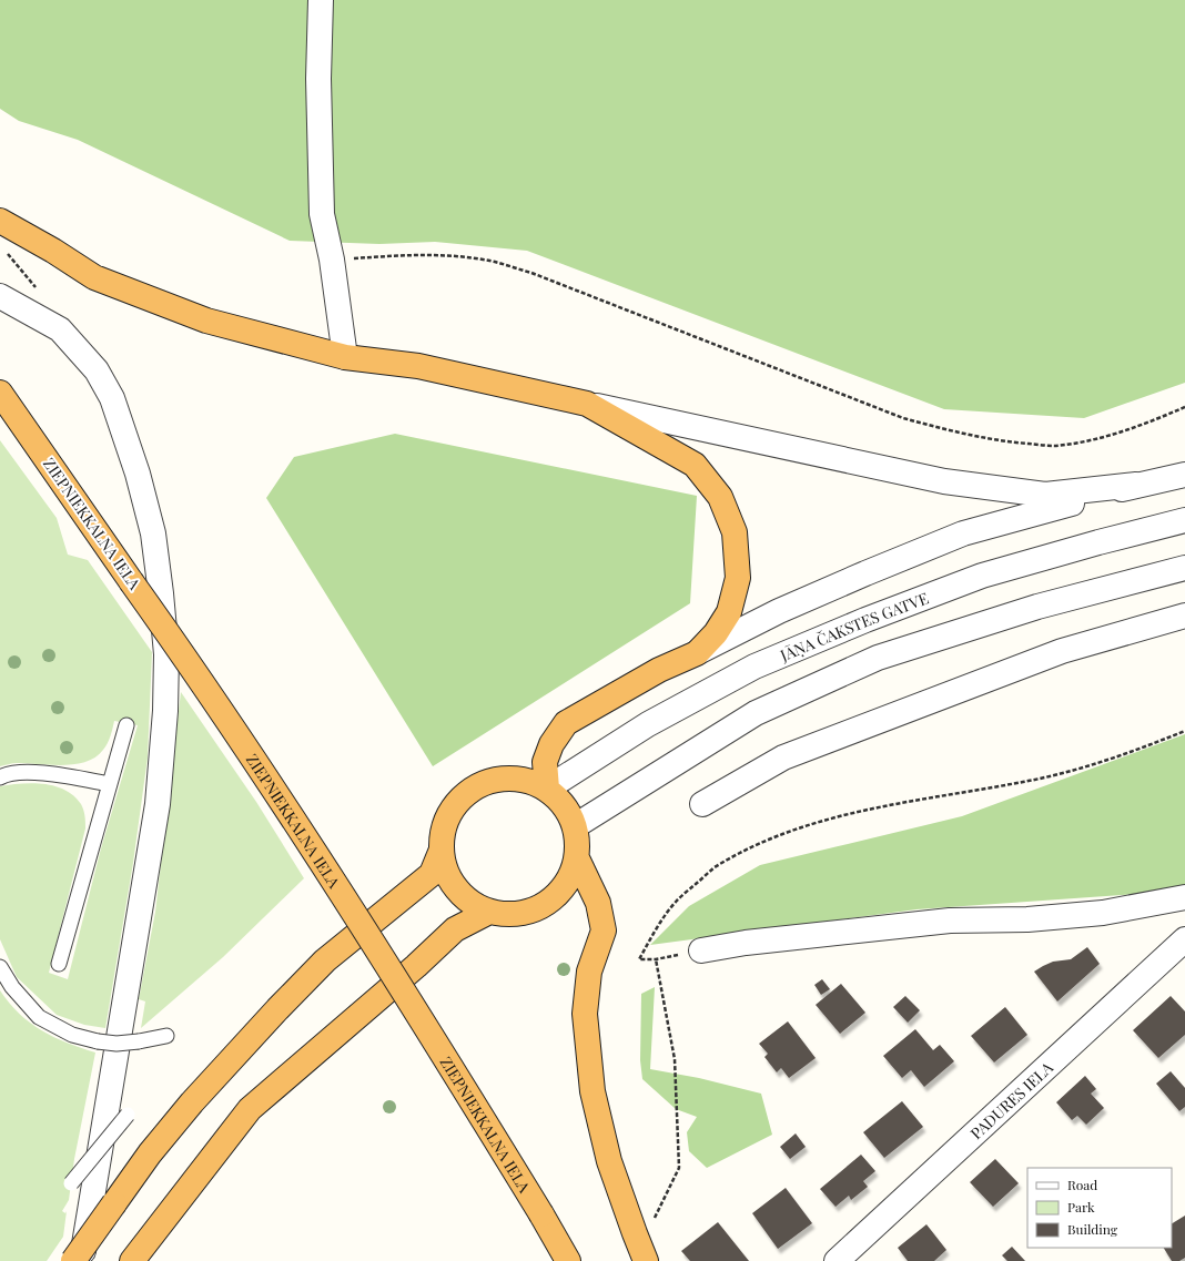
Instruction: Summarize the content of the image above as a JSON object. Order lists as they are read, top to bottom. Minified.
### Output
{"streets":{"highway":["ZIEPNIEKKALNA IELA"],"street":["JĀŅA ČAKSTES GATVE","PADURES IELA"]},"legend":["Road","Park","Building"]}
